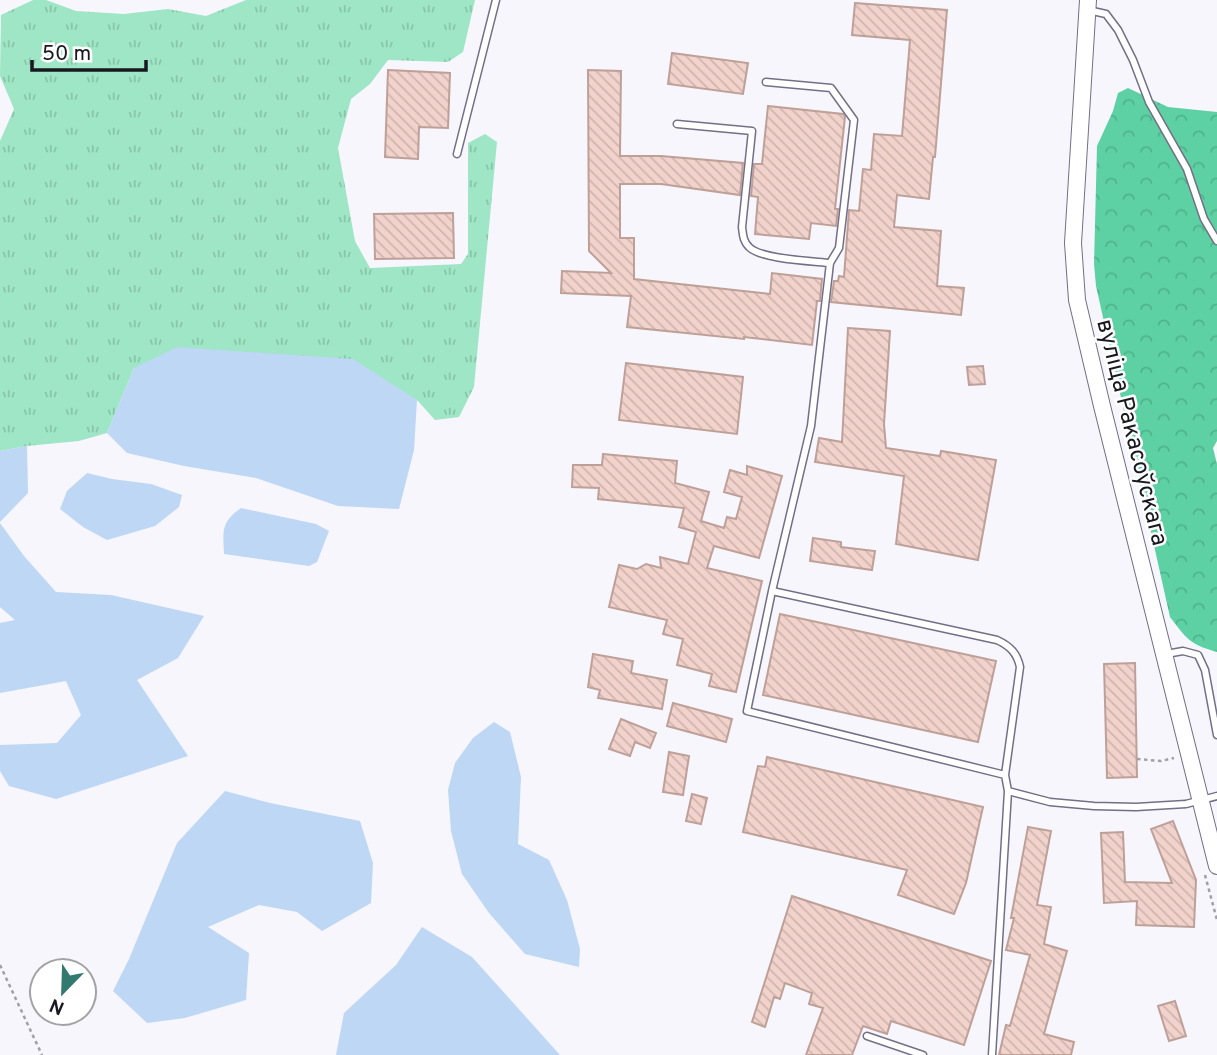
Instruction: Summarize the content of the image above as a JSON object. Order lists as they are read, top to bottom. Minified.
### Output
{"streets":{"street":["вуліца Ракасоўскага"]},"scale_bar":"50 m","north":"bottom left"}
